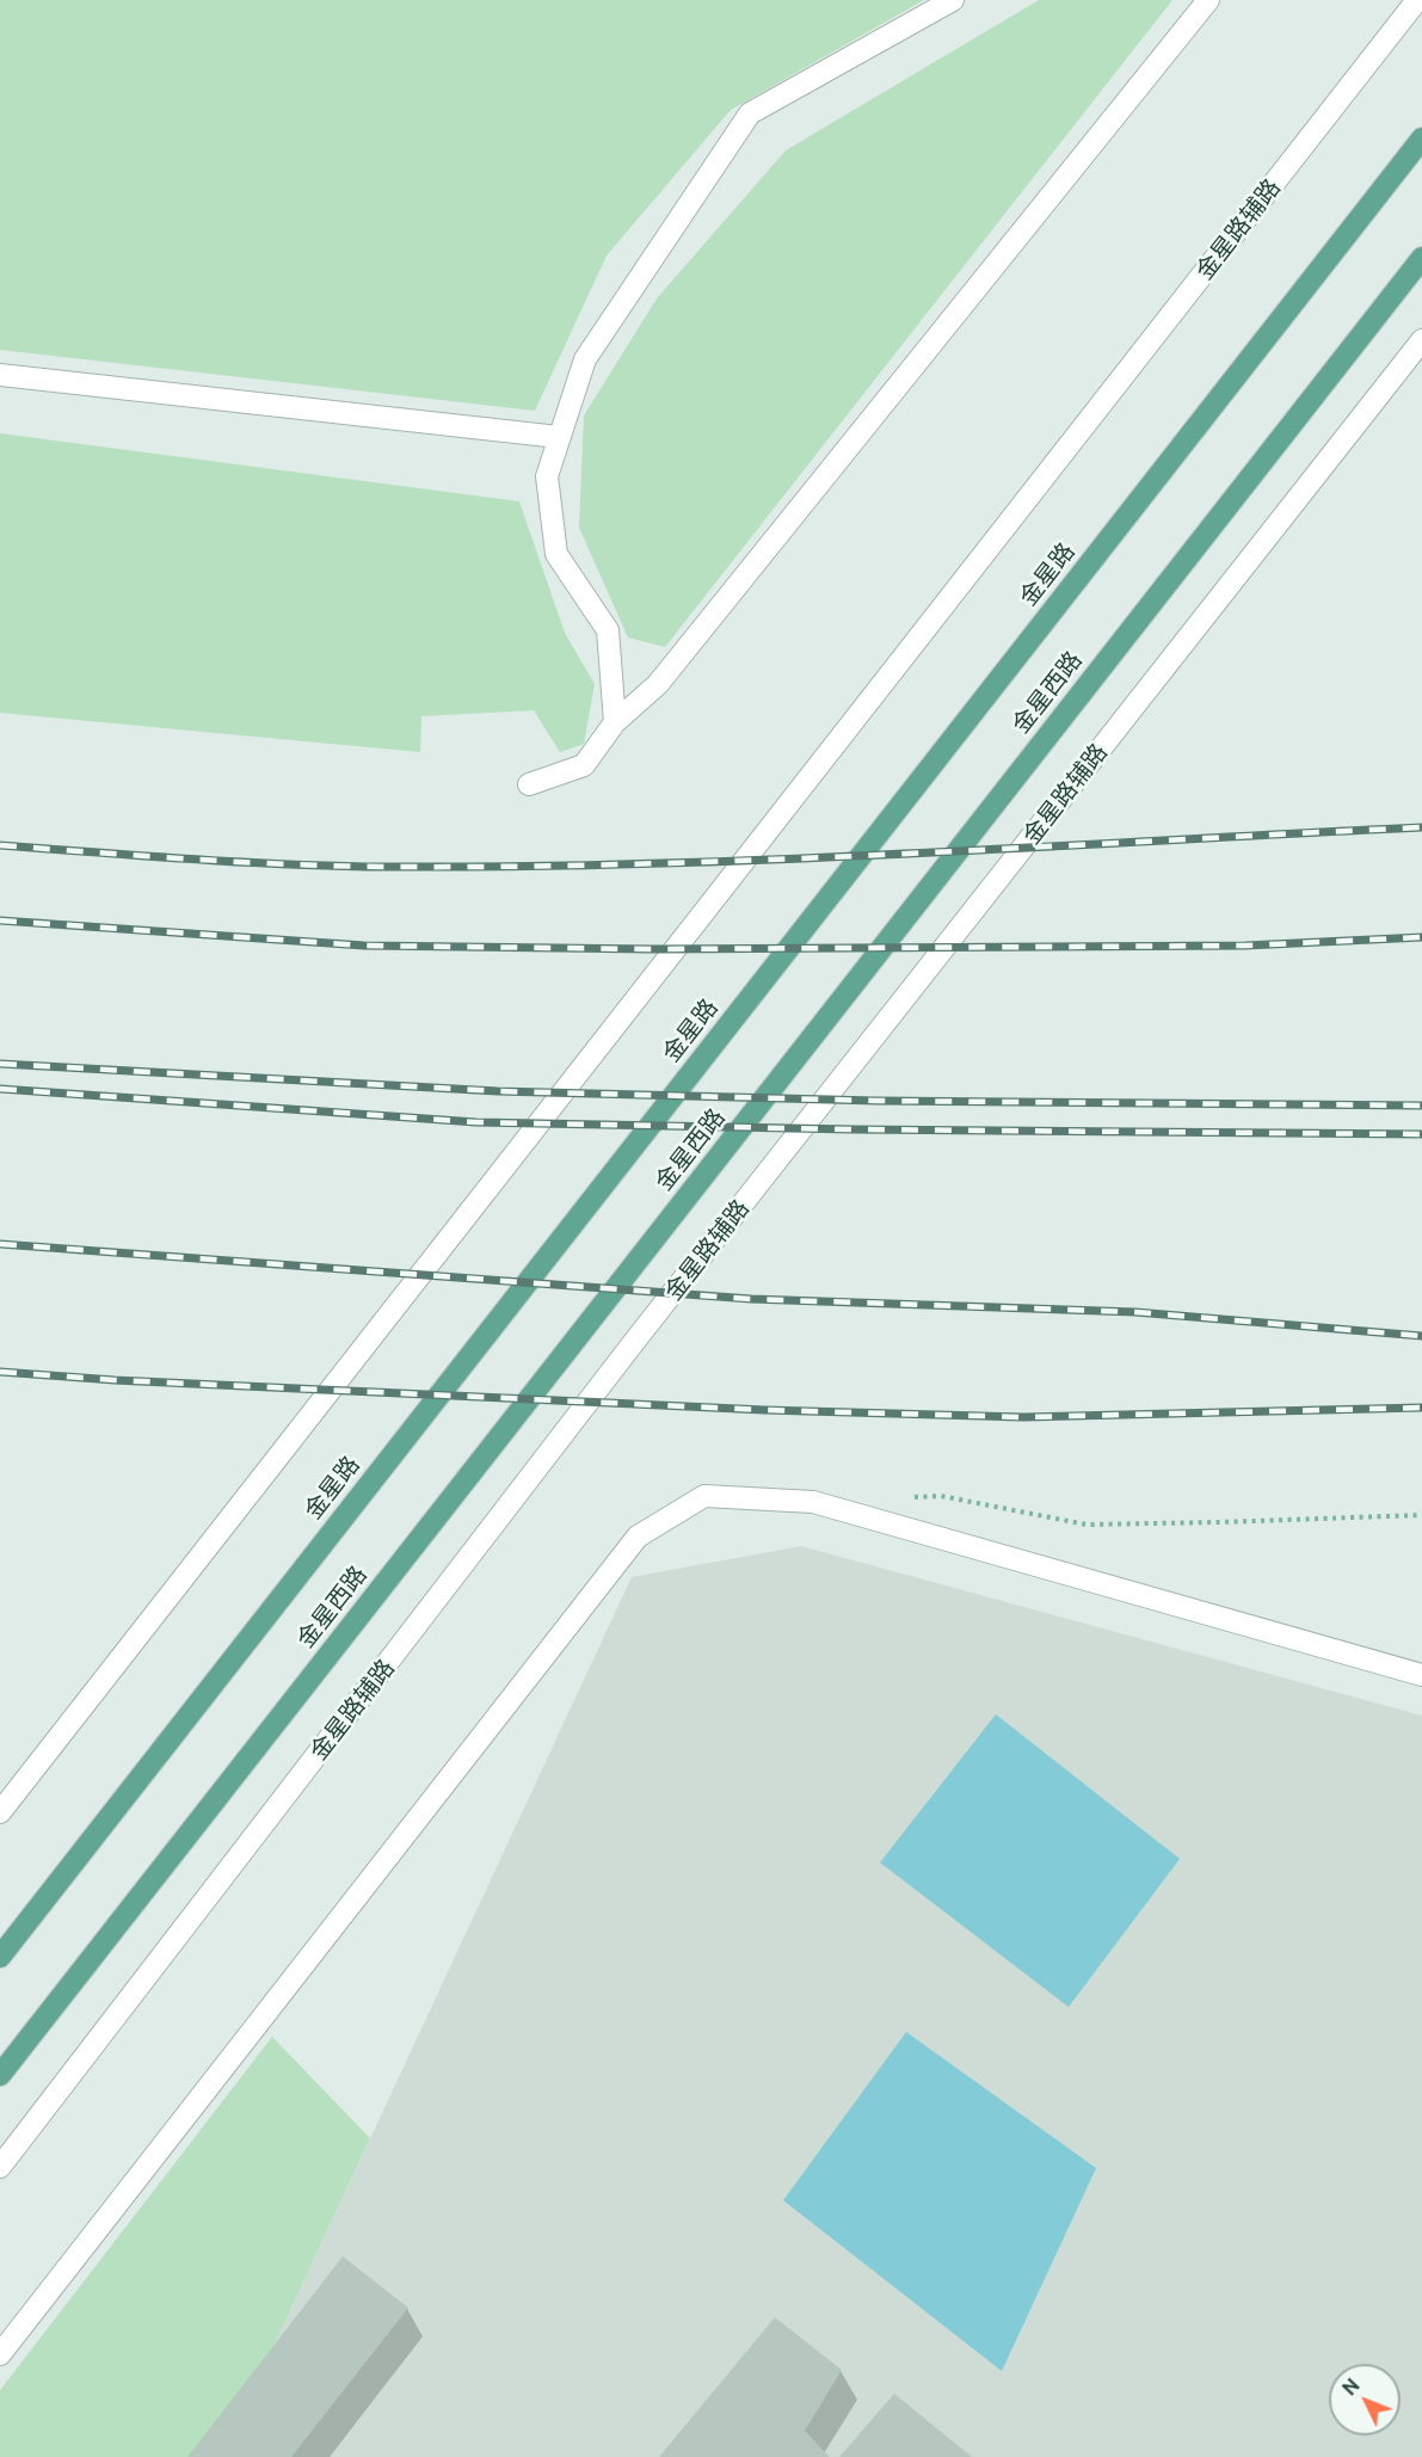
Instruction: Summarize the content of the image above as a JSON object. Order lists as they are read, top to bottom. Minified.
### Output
{"streets":{"main road":["金星路","金星西路"],"street":["金星路辅路"]},"north":"top left"}
